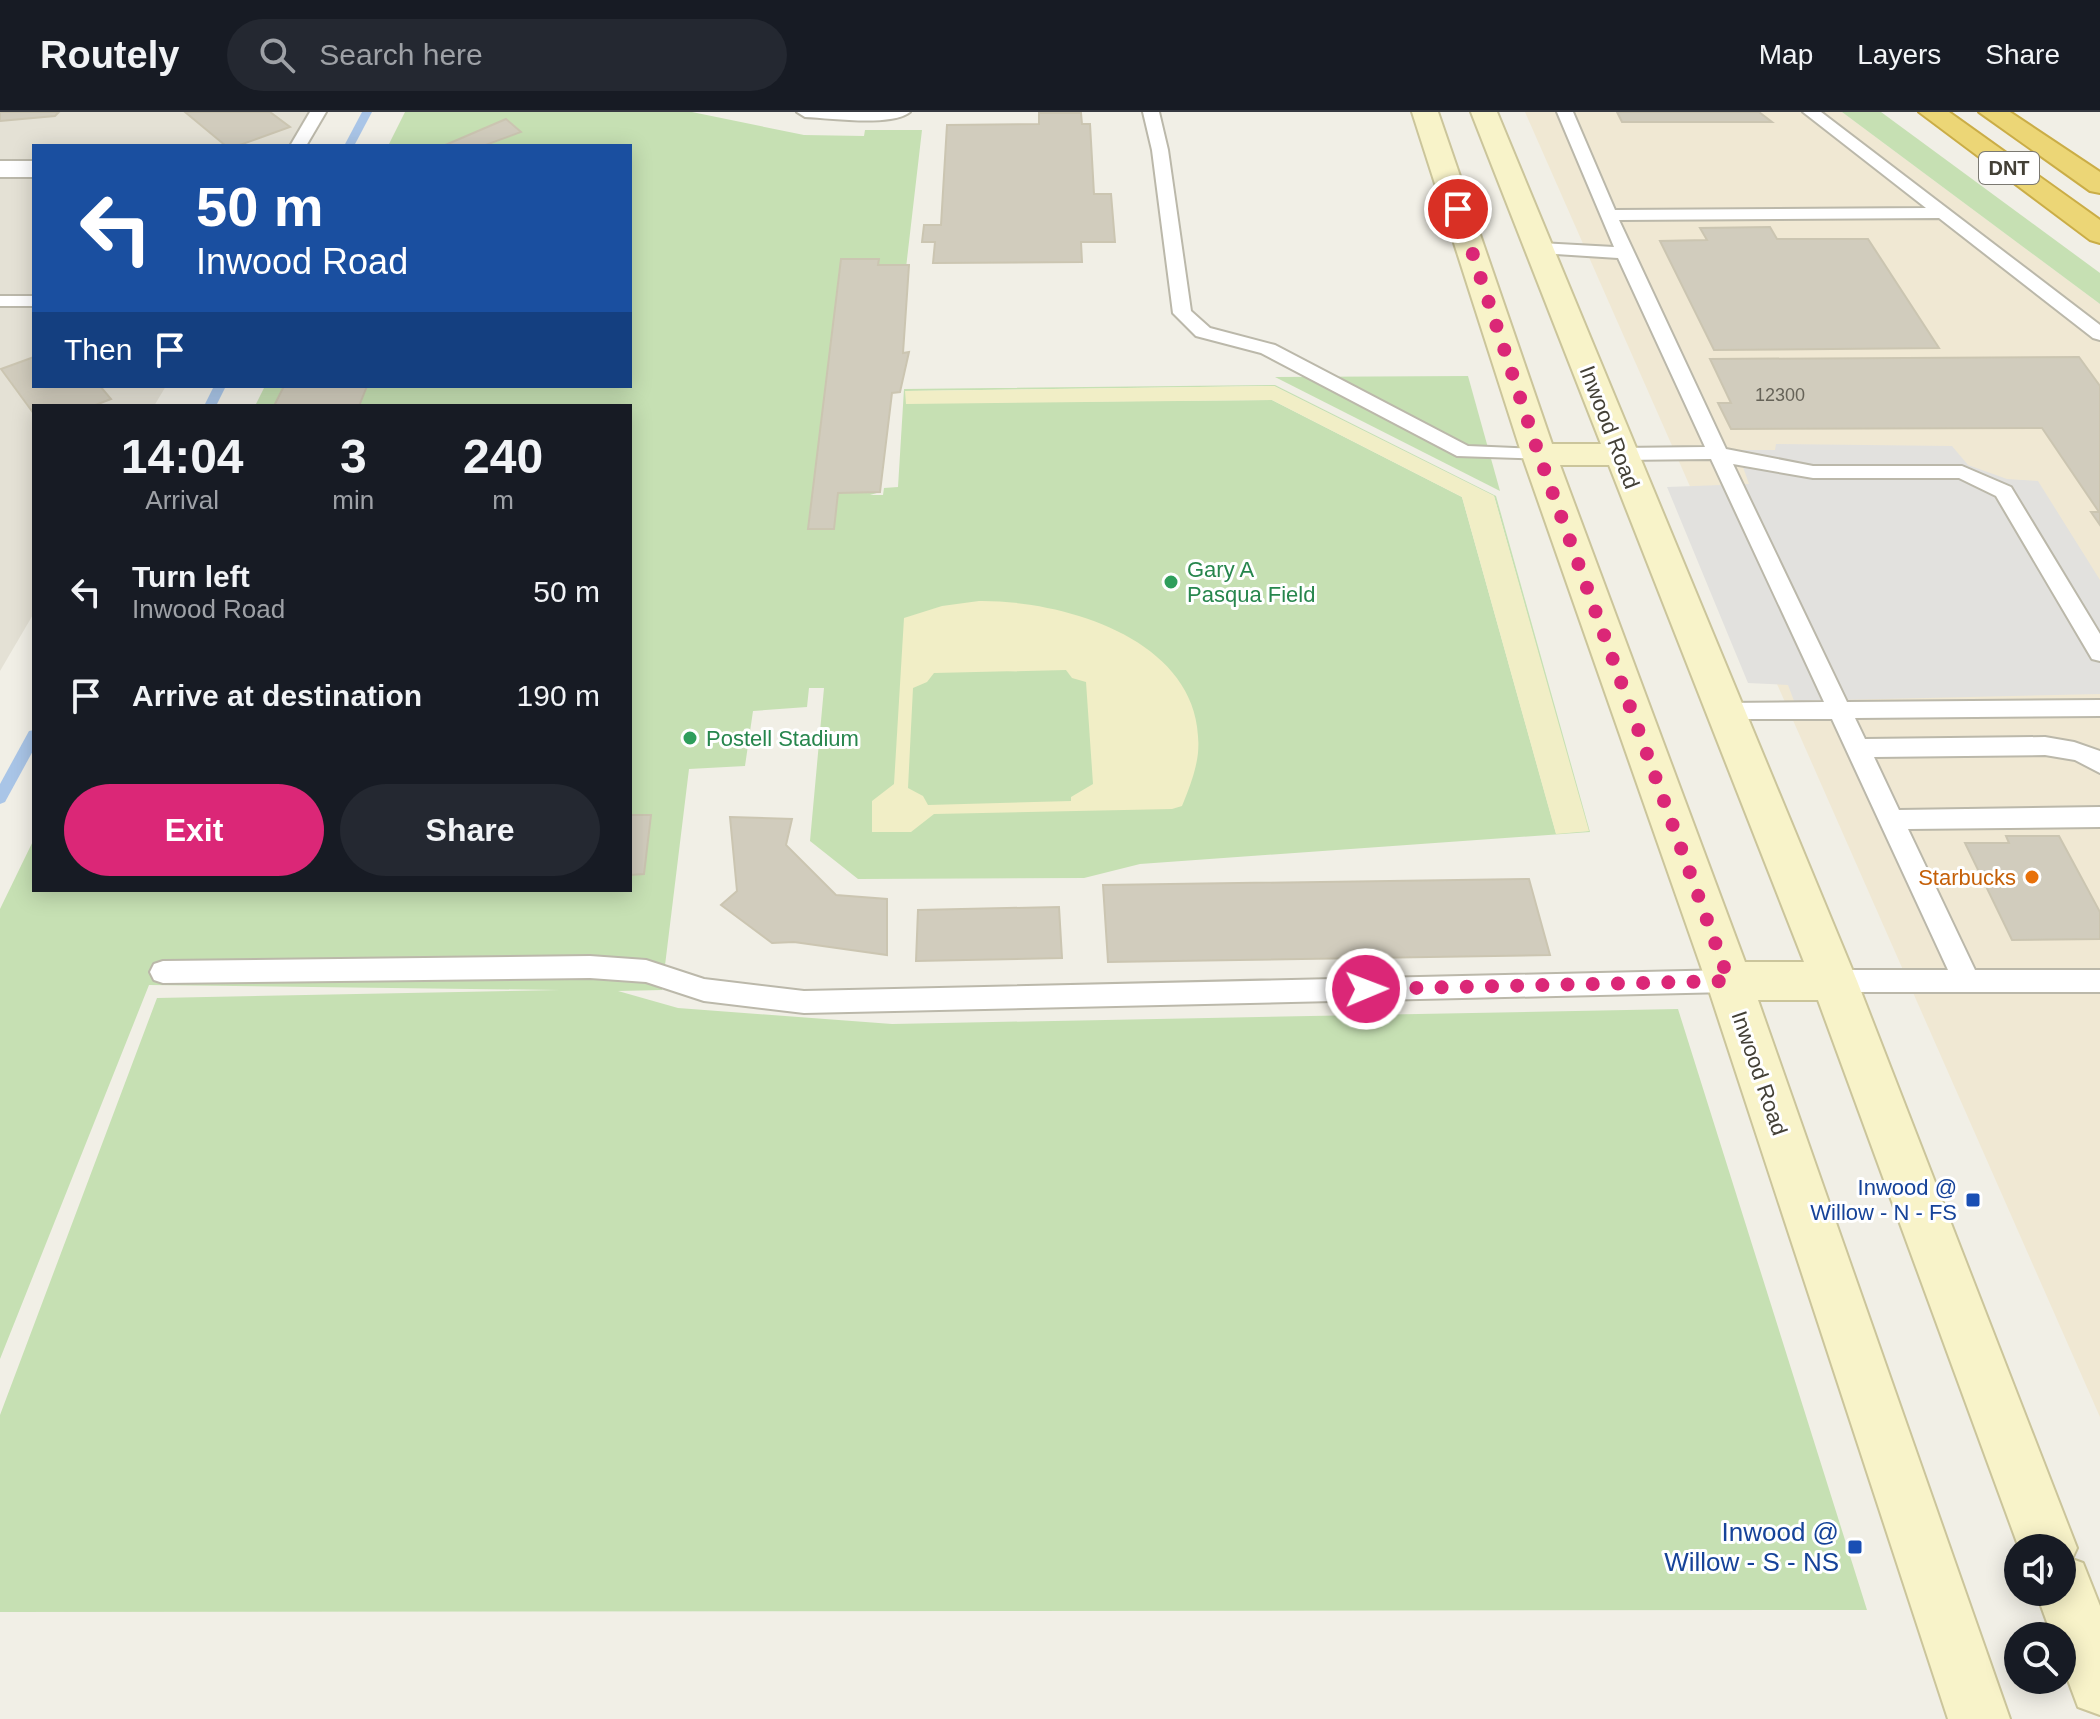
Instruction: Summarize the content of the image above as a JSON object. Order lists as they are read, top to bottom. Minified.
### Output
{"streets":{"highway":["DNT"],"main road":["Inwood Road"]},"places":{"other":["Gary A Pasqua Field","Postell Stadium","Starbucks"],"transit":["Inwood @ Willow - N - FS","Inwood @ Willow - S - NS"]},"house_numbers":["12300"],"page":{"header":"Routely","search":"Search here","nav":["Map","Layers","Share"],"turn":["50 m","Inwood Road"],"then":"Then","eta":["14:04","Arrival","3","min","240","m"],"list":[{"name":"Turn left","note":"Inwood Road","value":"50 m"},{"name":"Arrive at destination","value":"190 m"}],"buttons":["Exit","Share"]}}
